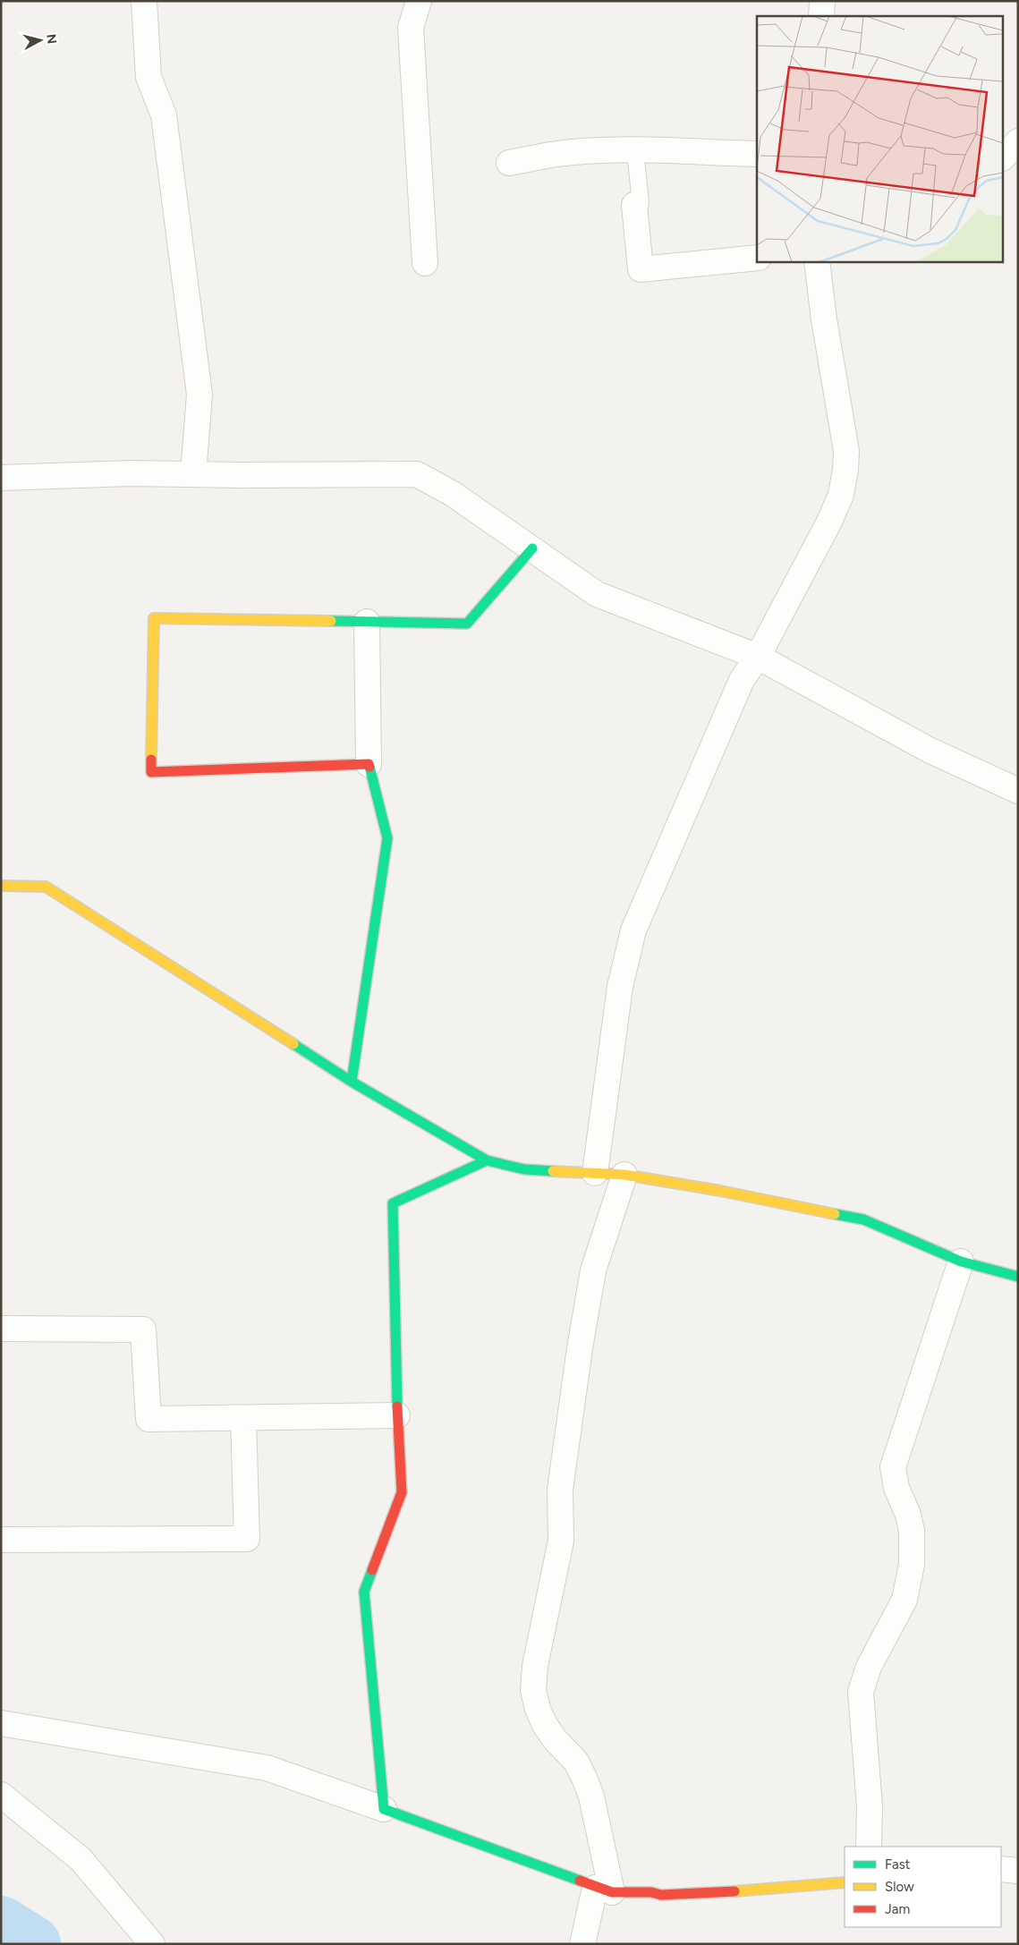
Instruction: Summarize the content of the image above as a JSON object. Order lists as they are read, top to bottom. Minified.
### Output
{"legend":["Fast","Slow","Jam"],"north":"right"}
